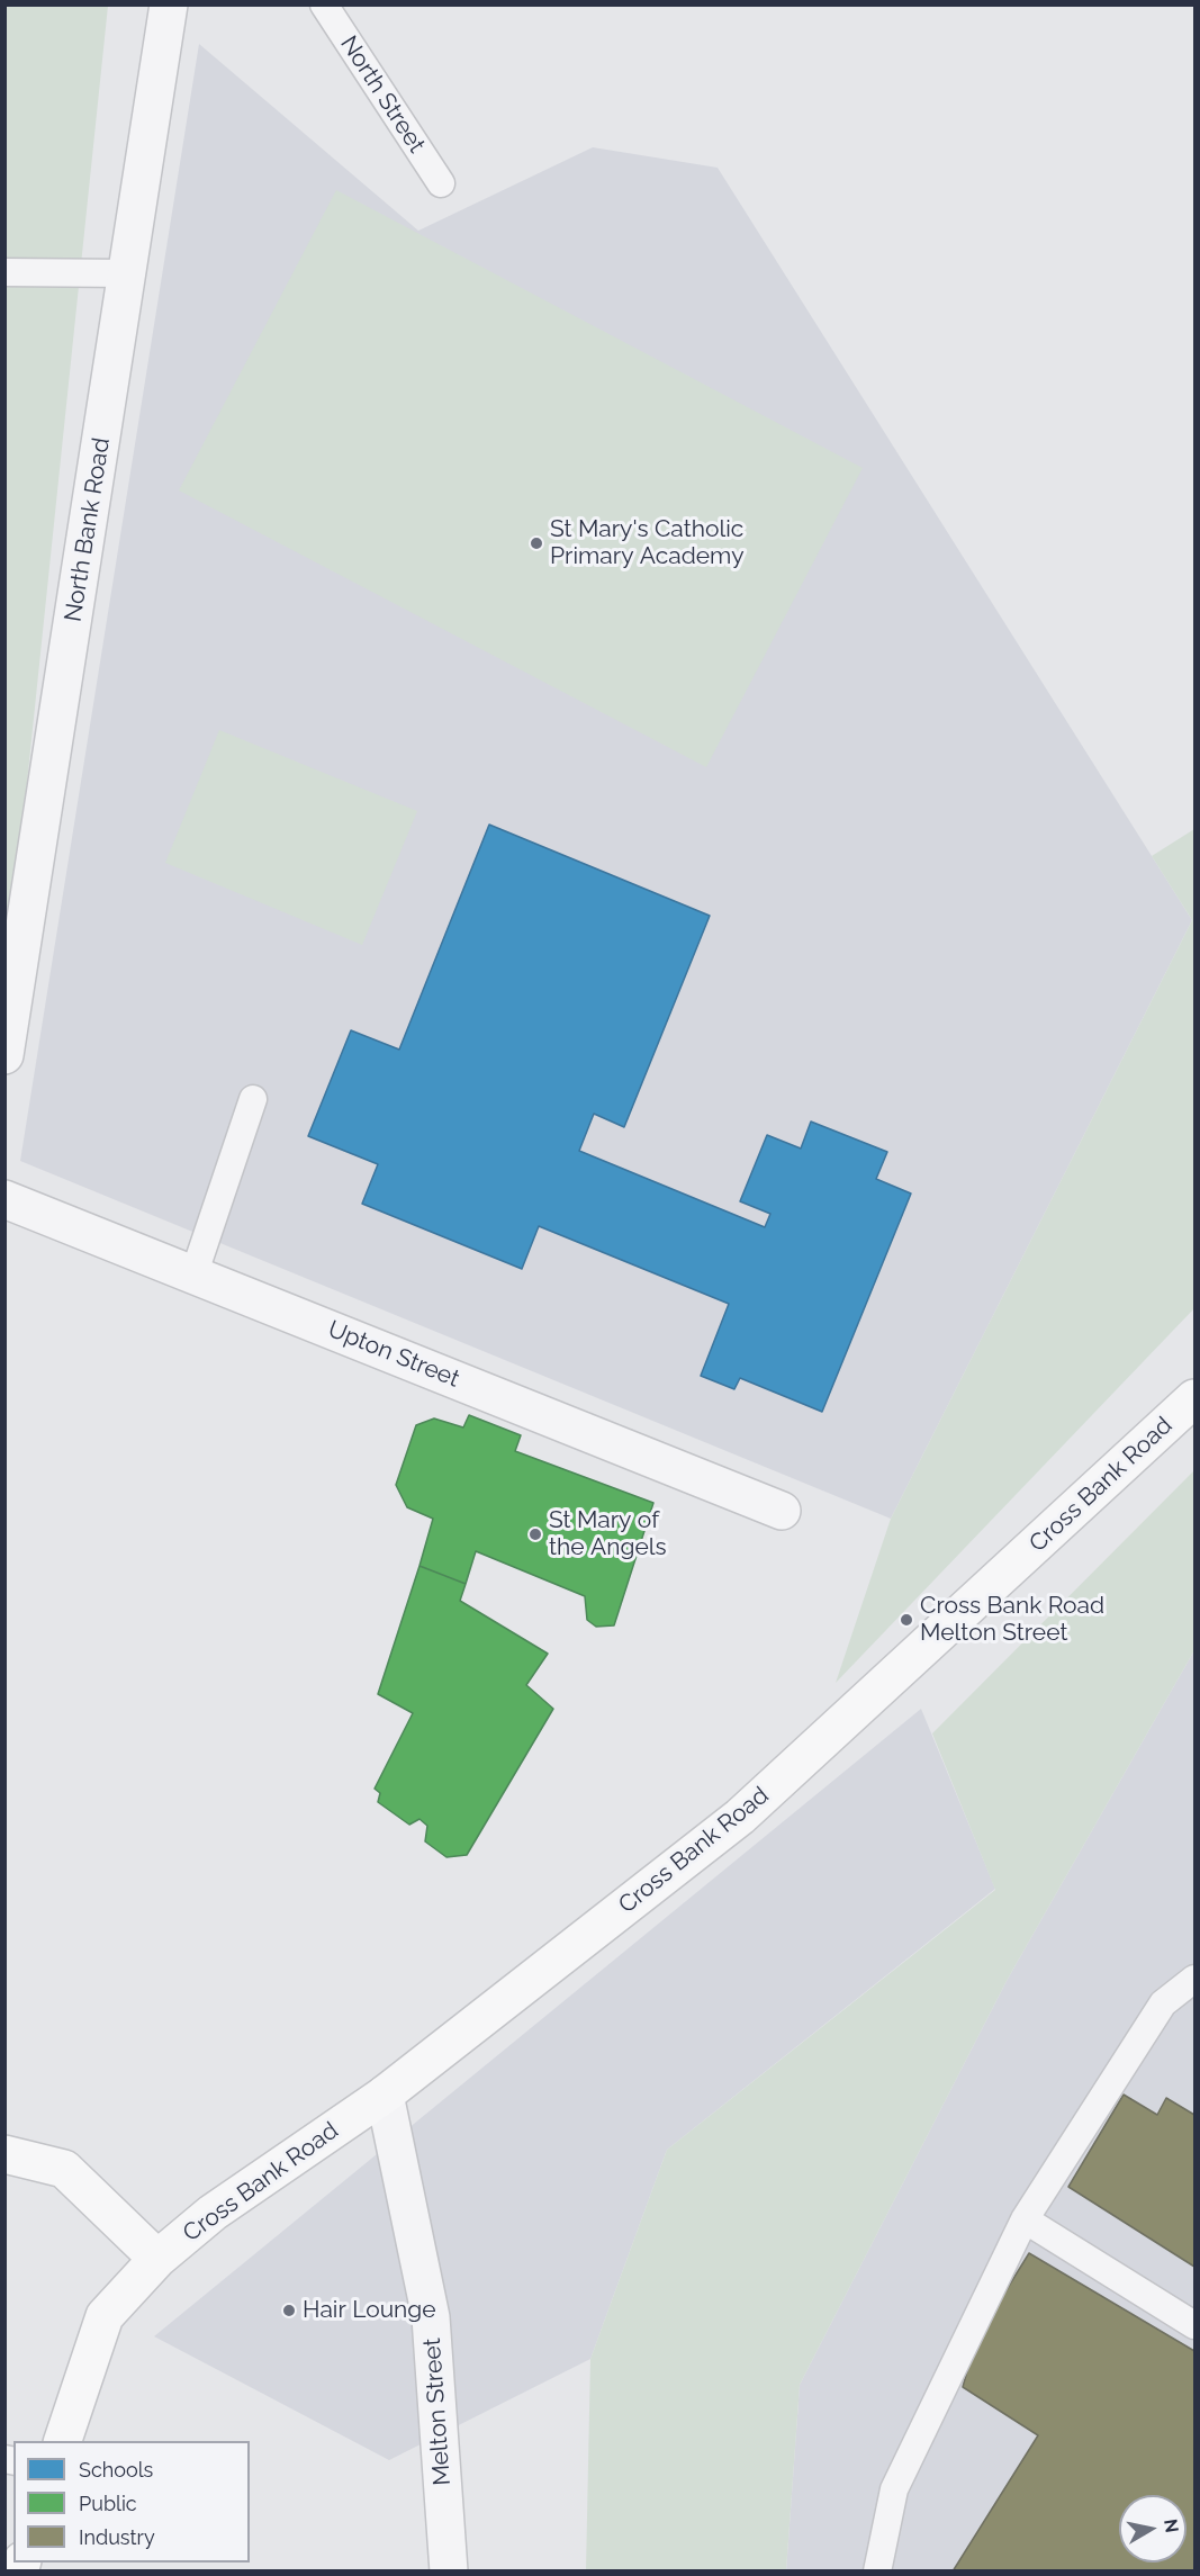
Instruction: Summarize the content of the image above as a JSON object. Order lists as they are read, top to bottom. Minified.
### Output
{"streets":{"street":["North Bank Road","Upton Street","Cross Bank Road","Melton Street"],"lane":["North Street"]},"crossings":[["Cross Bank Road","Melton Street"]],"places":["St Mary's Catholic Primary Academy","St Mary of the Angels","Cross Bank Road Melton Street","Hair Lounge"],"legend":["Schools","Public","Industry"],"north":"right"}
